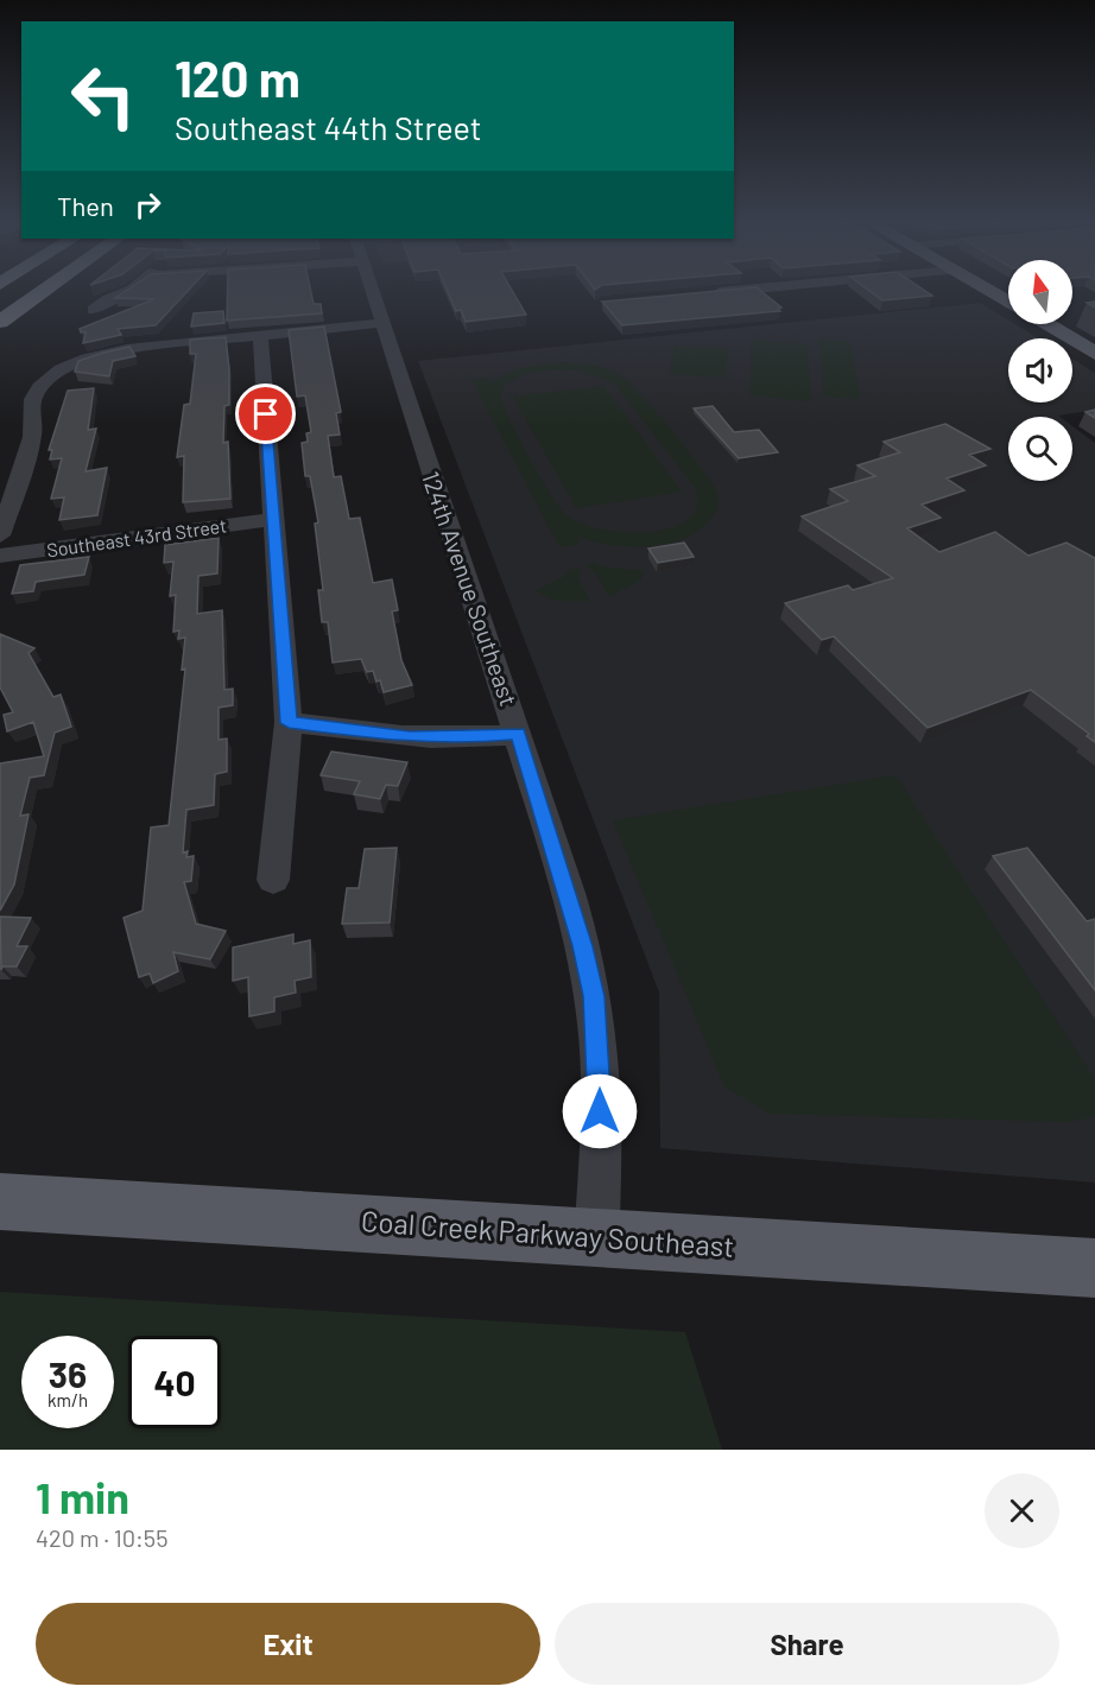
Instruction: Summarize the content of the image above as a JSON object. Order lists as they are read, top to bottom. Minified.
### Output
{"streets":{"main road":["Coal Creek Parkway Southeast"],"street":["Southeast 43rd Street","124th Avenue Southeast"]},"crossings":[["124th Avenue Southeast","Coal Creek Parkway Southeast"]],"north":"top","page":{"turn":["120 m","Southeast 44th Street"],"then":"Then","speed":"36 km/h","limit":"40","heading":["1 min","420 m · 10:55"],"buttons":["Exit","Share"]}}
